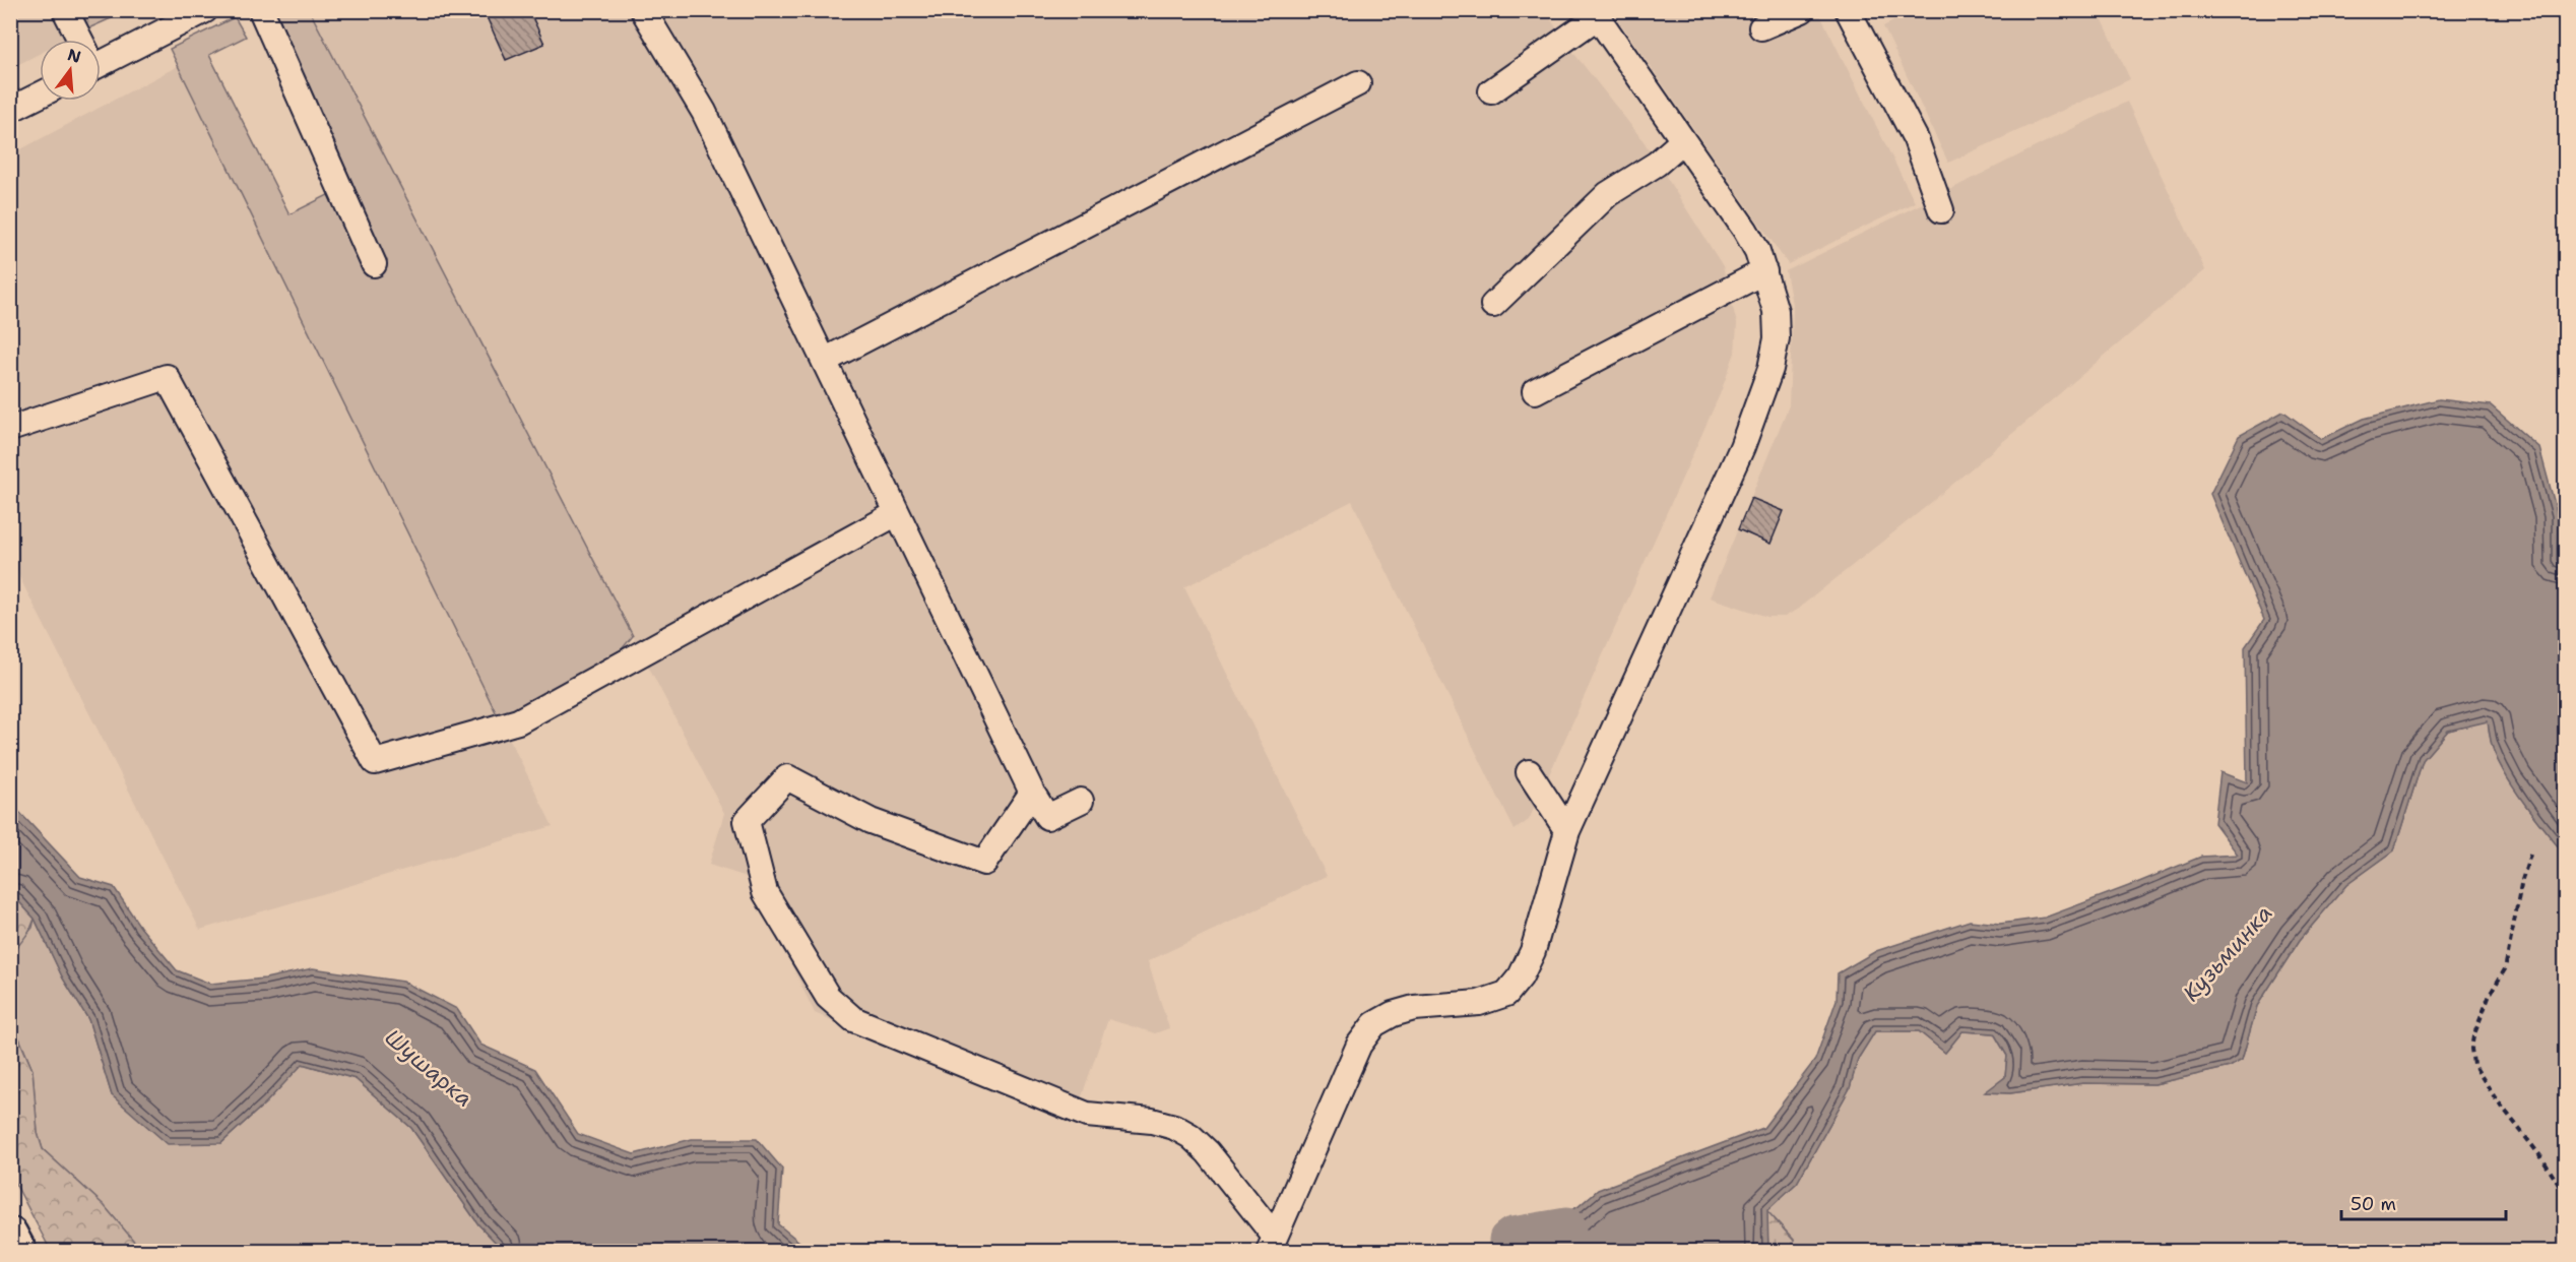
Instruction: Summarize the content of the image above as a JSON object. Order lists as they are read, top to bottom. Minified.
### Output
{"water":["Кузьминка","Шушарка"],"scale_bar":"50 m","north":"top"}
